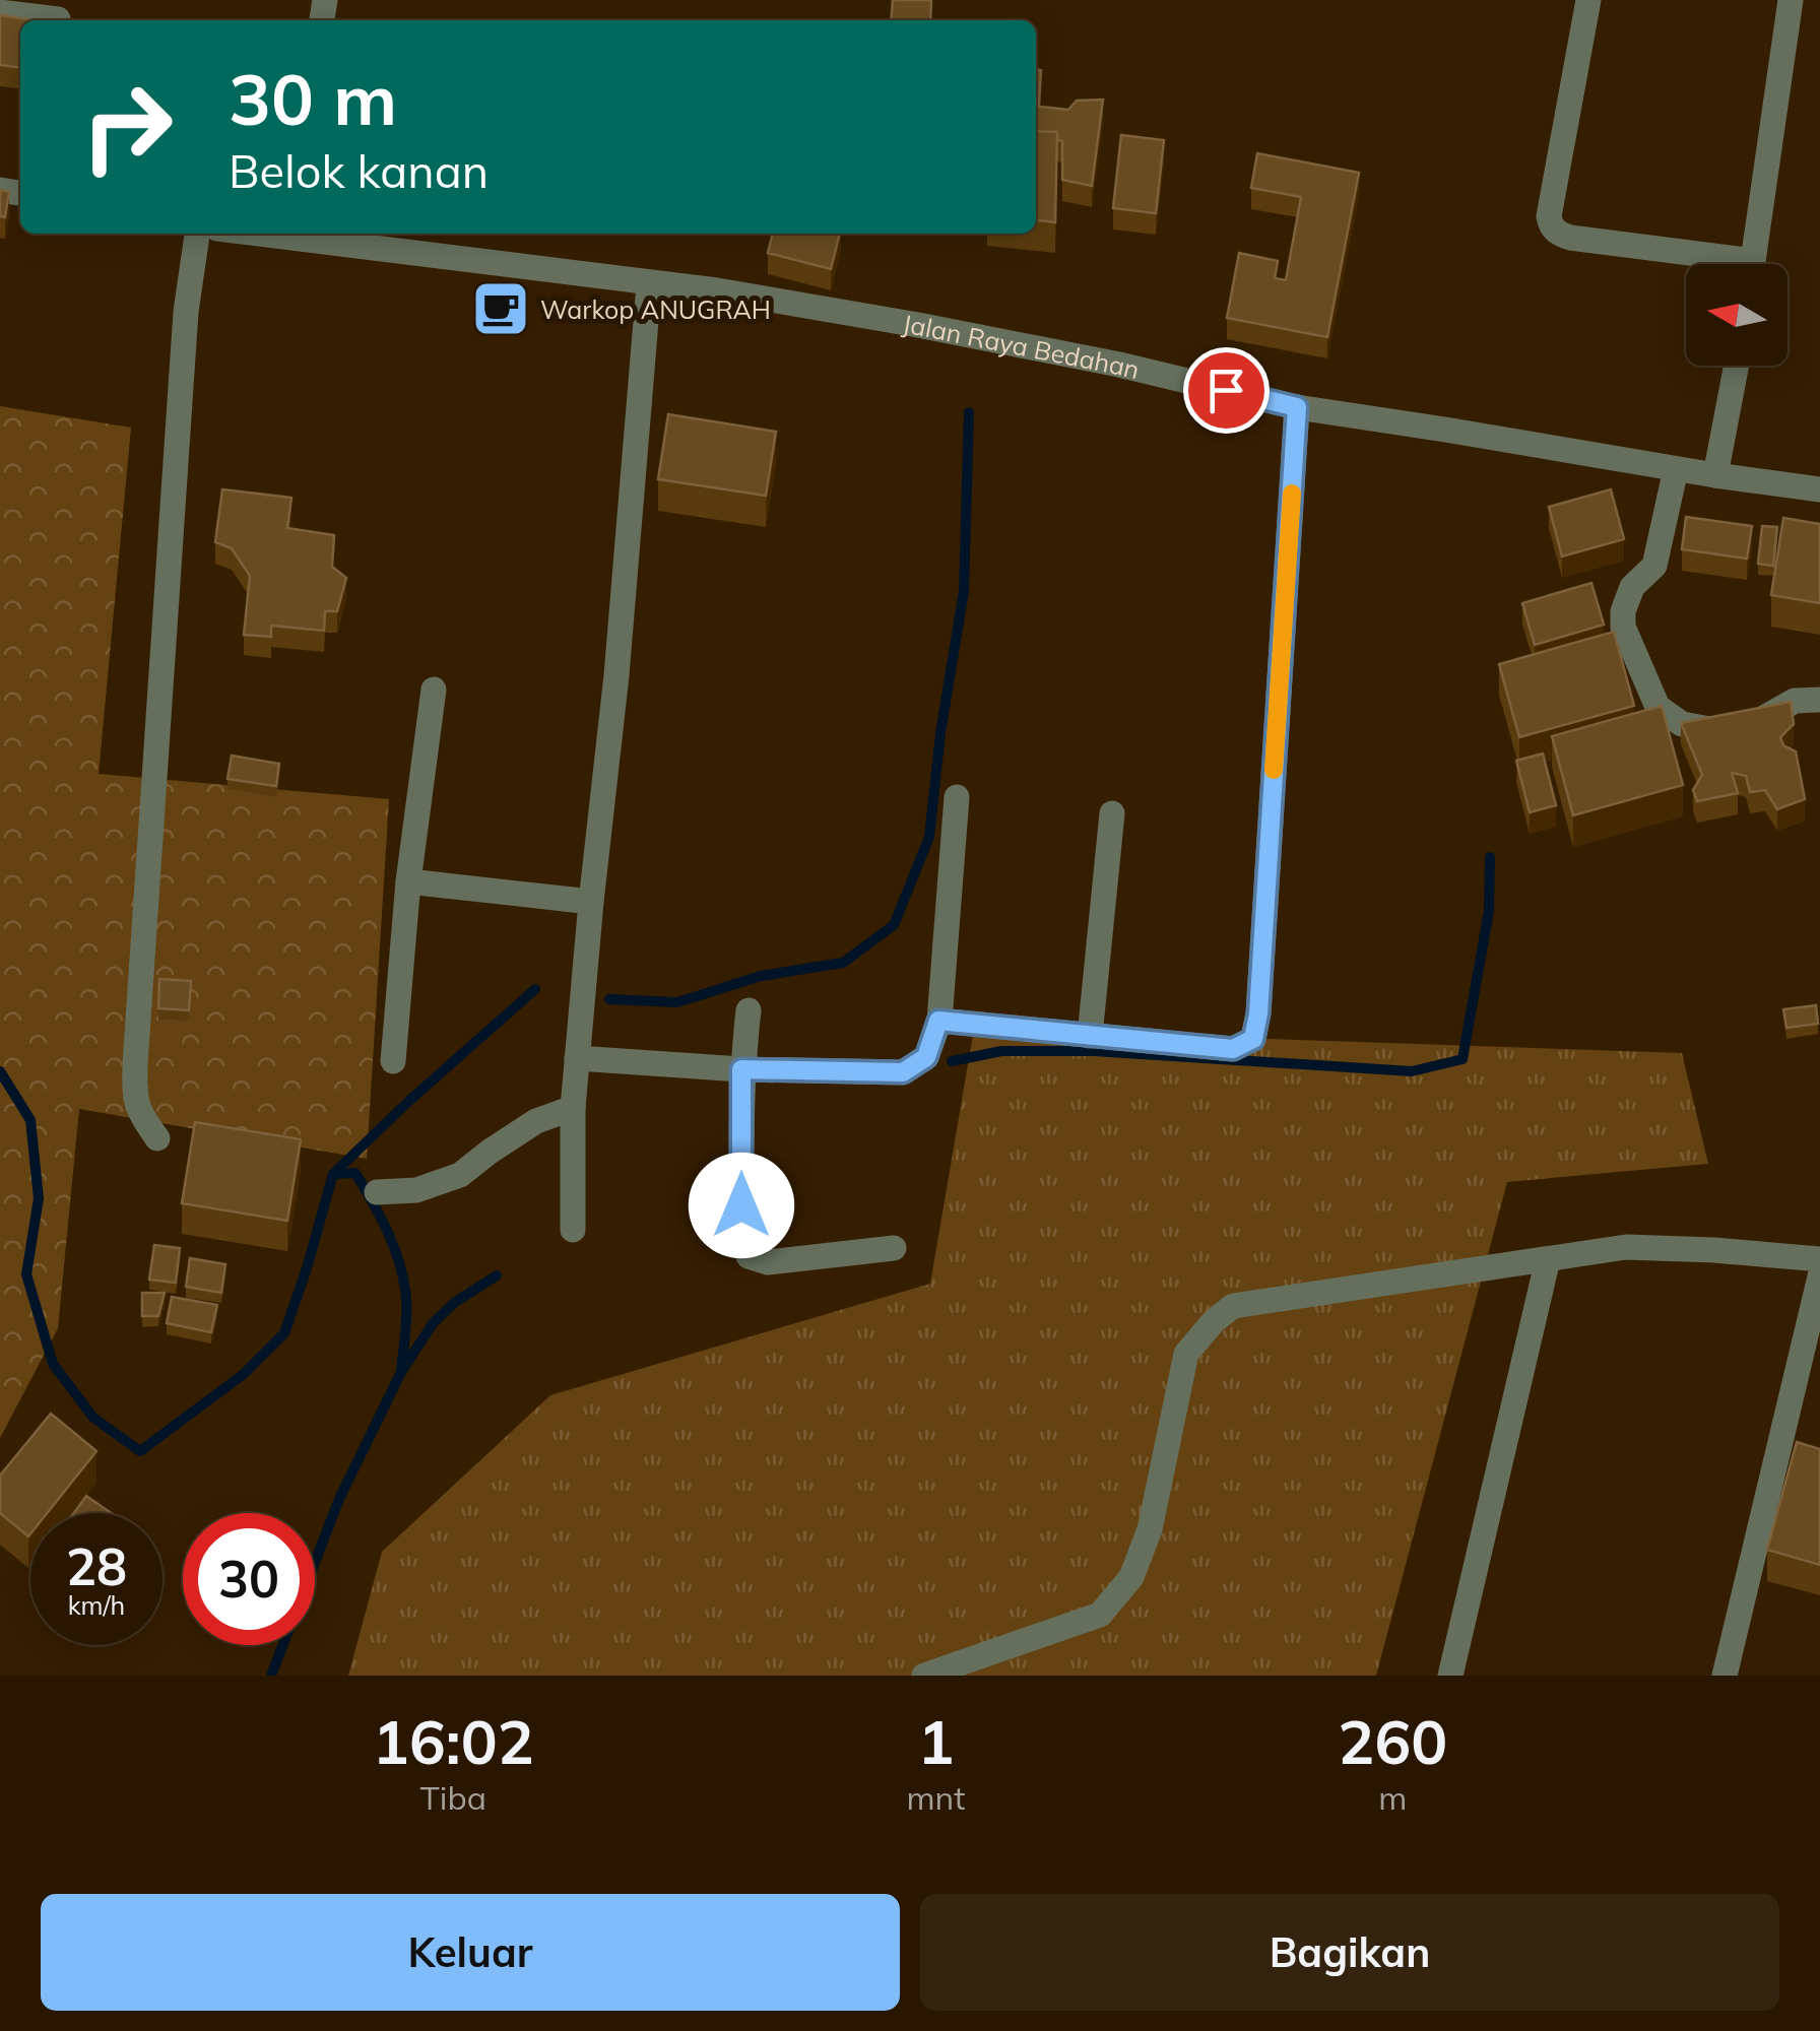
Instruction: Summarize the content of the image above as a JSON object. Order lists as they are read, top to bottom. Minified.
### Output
{"streets":{"street":["Jalan Raya Bedahan"]},"places":{"cafe":["Warkop ANUGRAH"]},"north":"left","page":{"turn":["30 m","Belok kanan"],"speed":"28 km/h","limit":"30","eta":["16:02","Tiba","1","mnt","260","m"],"buttons":["Keluar","Bagikan"]}}
